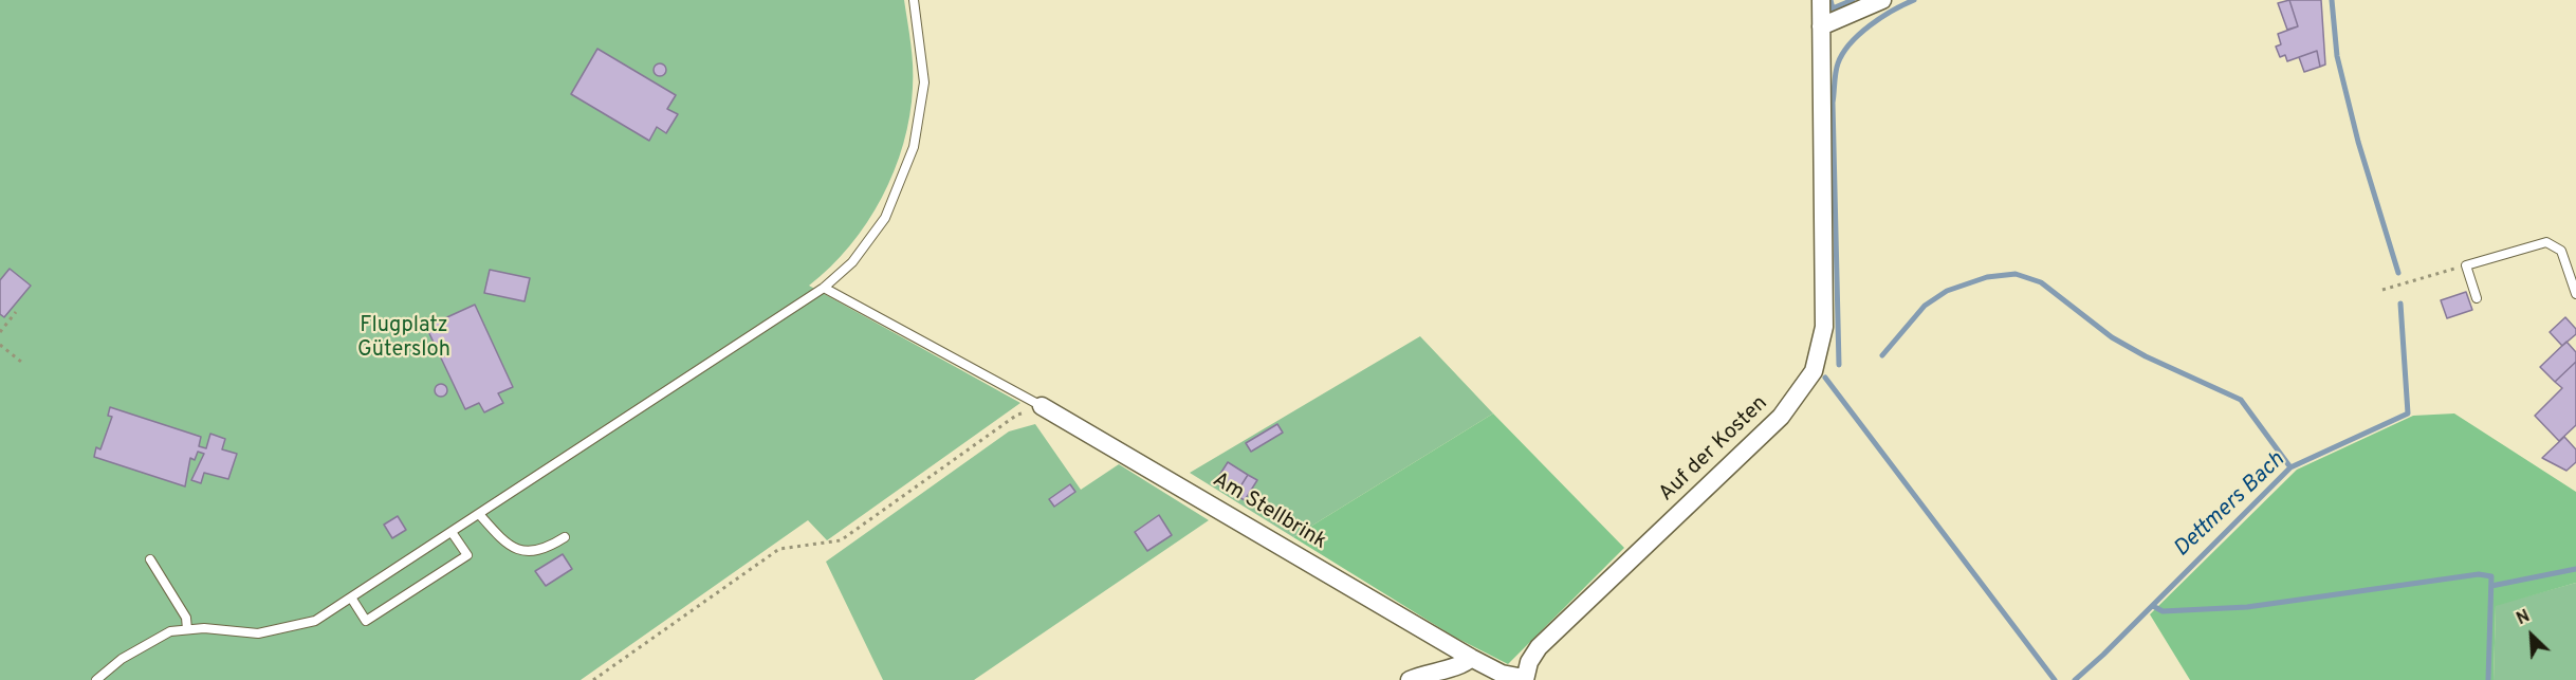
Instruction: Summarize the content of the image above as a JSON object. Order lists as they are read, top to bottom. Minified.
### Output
{"streets":{"street":["Auf der Kosten","Am Stellbrink"]},"crossings":[["Auf der Kosten","Am Stellbrink"]],"water":["Dettmers Bach"],"parks":["Flugplatz Gütersloh"],"north":"top left"}
